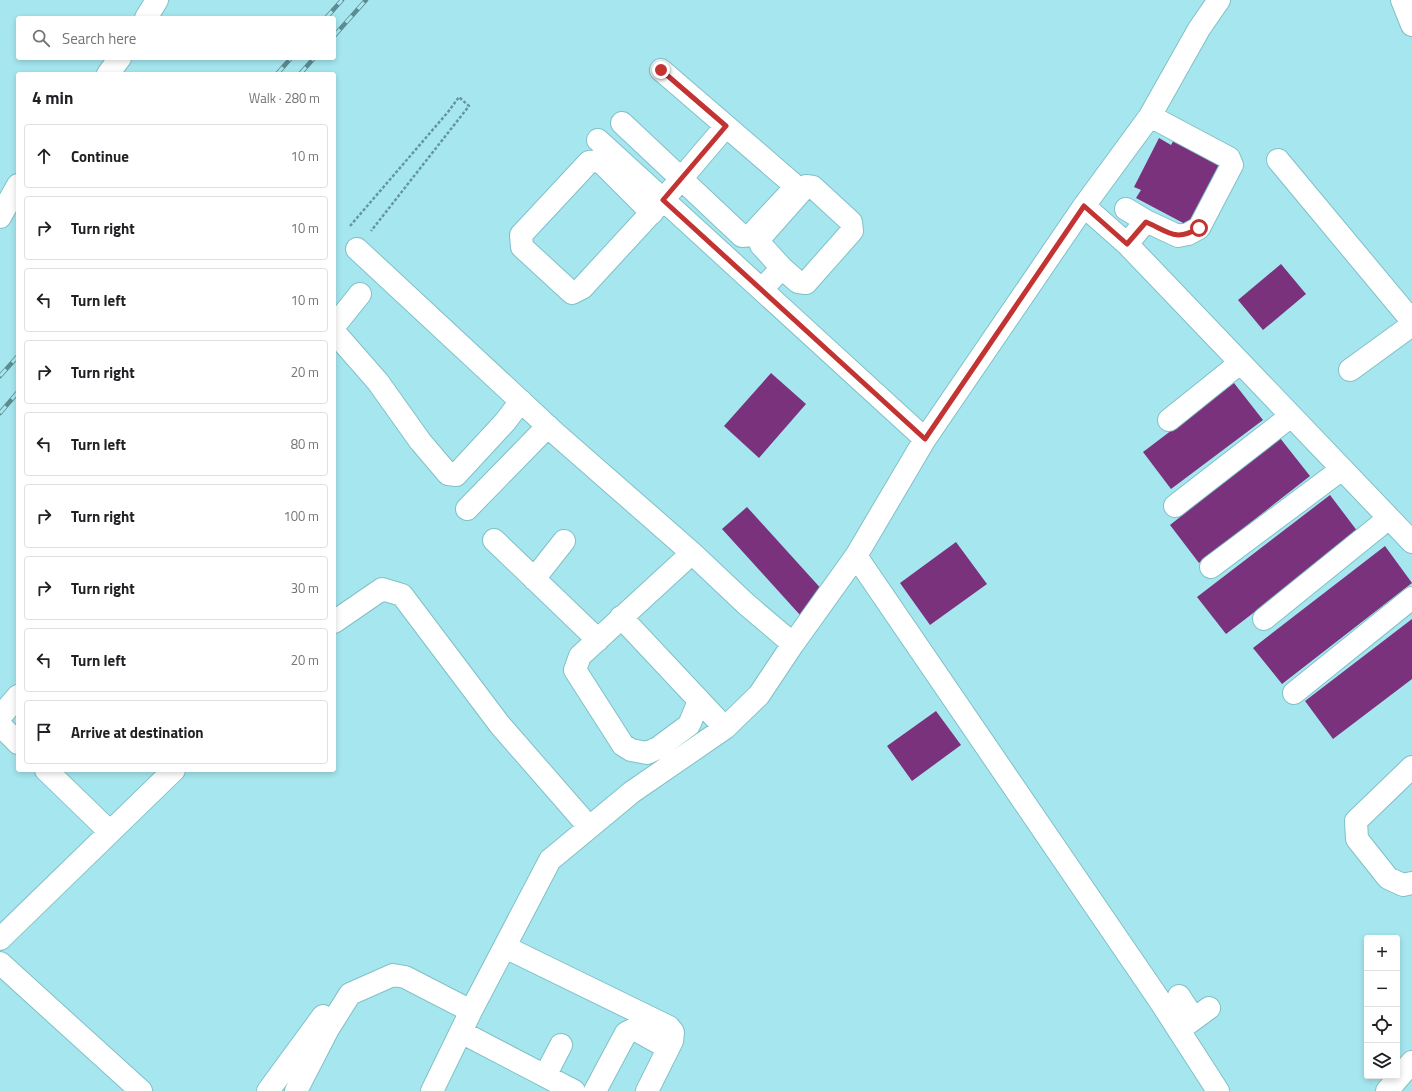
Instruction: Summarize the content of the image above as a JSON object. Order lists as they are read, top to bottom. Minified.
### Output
{"page":{"search":"Search here","heading":["4 min","Walk · 280 m"],"list":[["Continue","10 m"],["Turn right","10 m"],["Turn left","10 m"],["Turn right","20 m"],["Turn left","80 m"],["Turn right","100 m"],["Turn right","30 m"],["Turn left","20 m"],"Arrive at destination"],"map_buttons":["+","−"]}}
